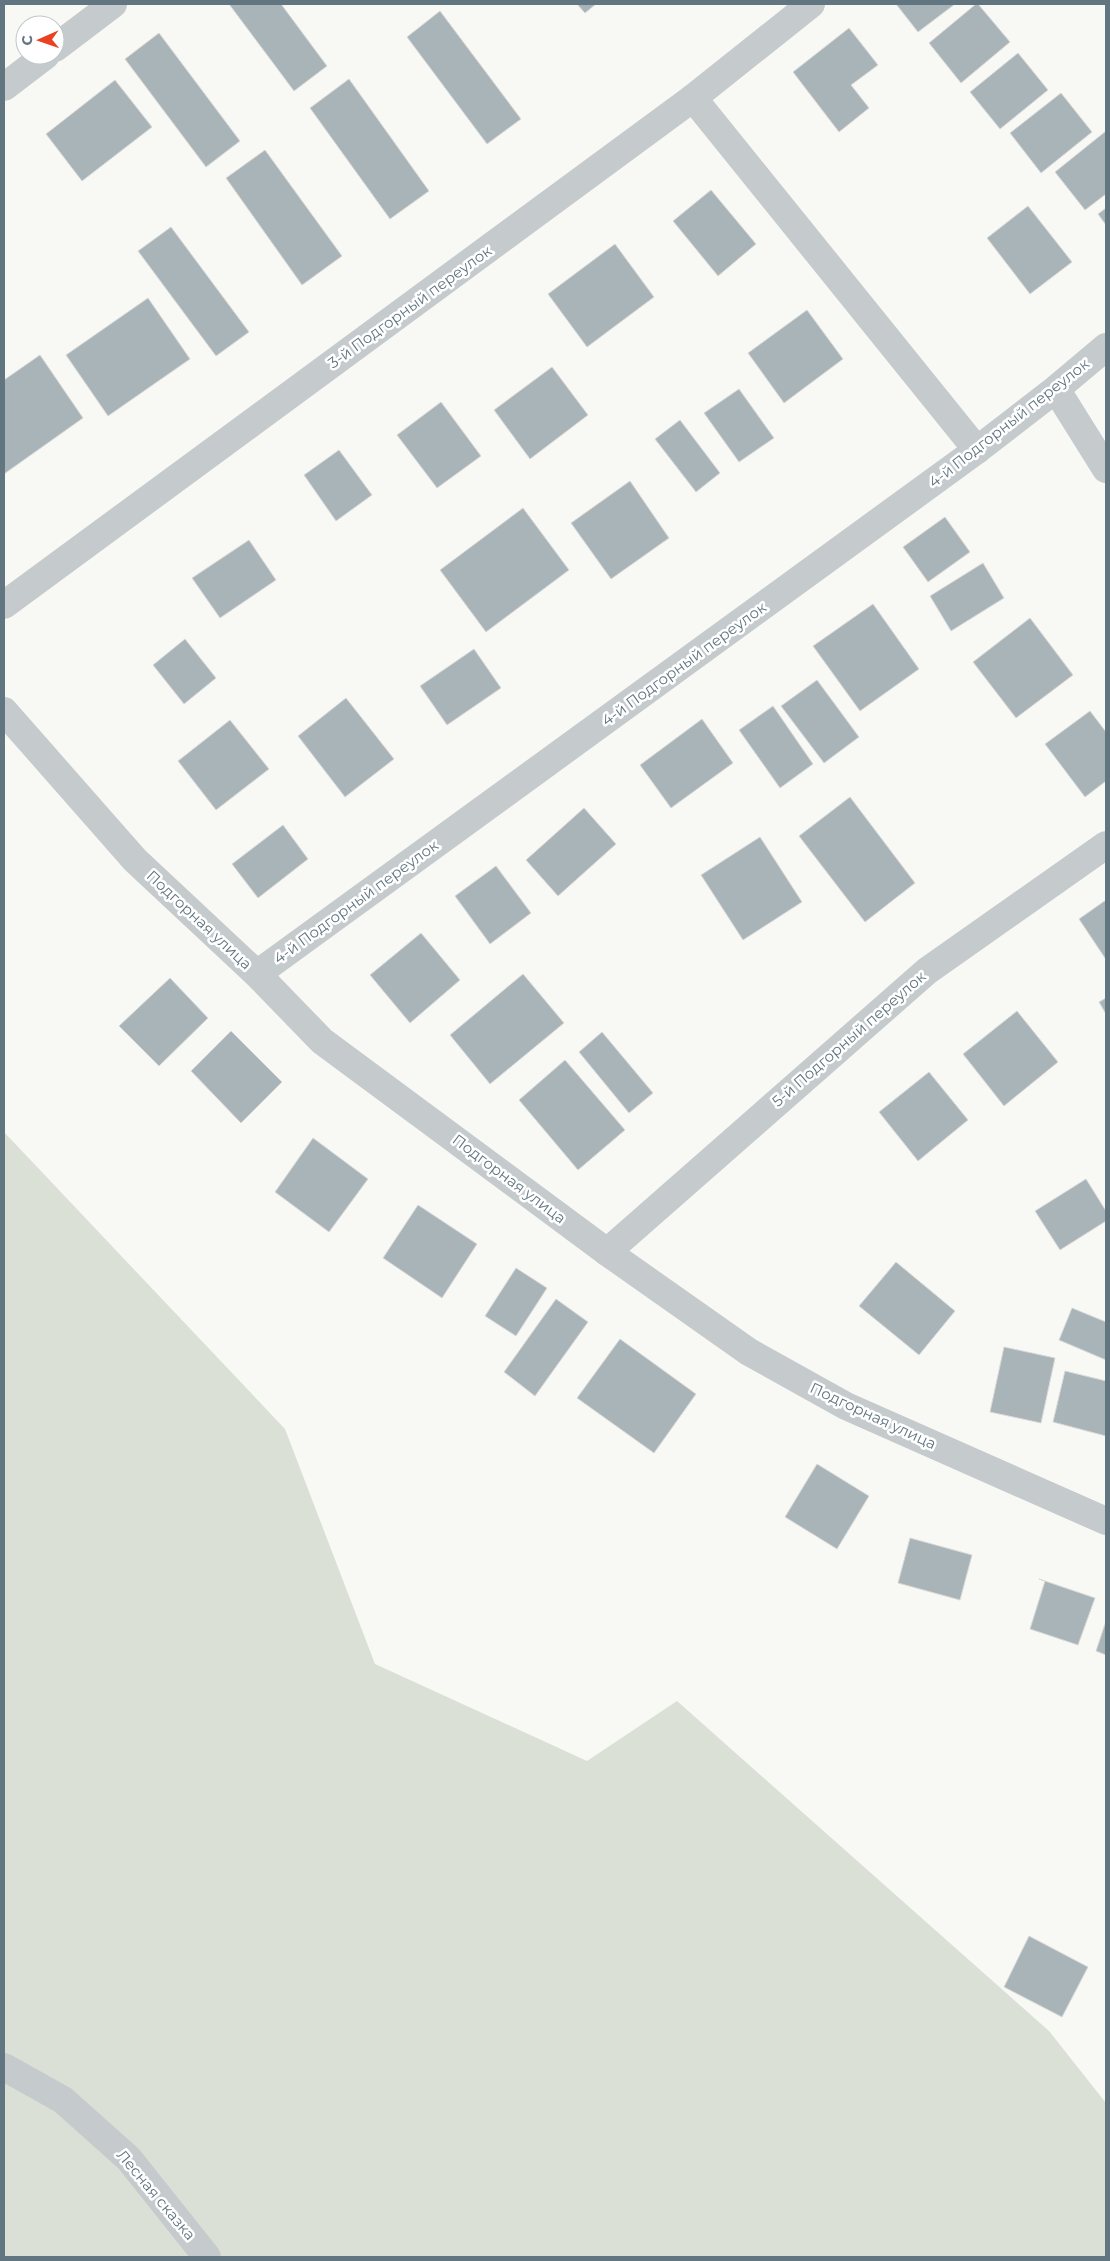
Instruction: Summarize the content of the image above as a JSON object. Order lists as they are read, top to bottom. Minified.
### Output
{"streets":{"street":["3-й Подгорный переулок","4-й Подгорный переулок","Подгорная улица","5-й Подгорный переулок","Лесная сказка"]},"crossings":[["4-й Подгорный переулок","Подгорная улица"],["Подгорная улица","5-й Подгорный переулок"]],"north":"left"}
